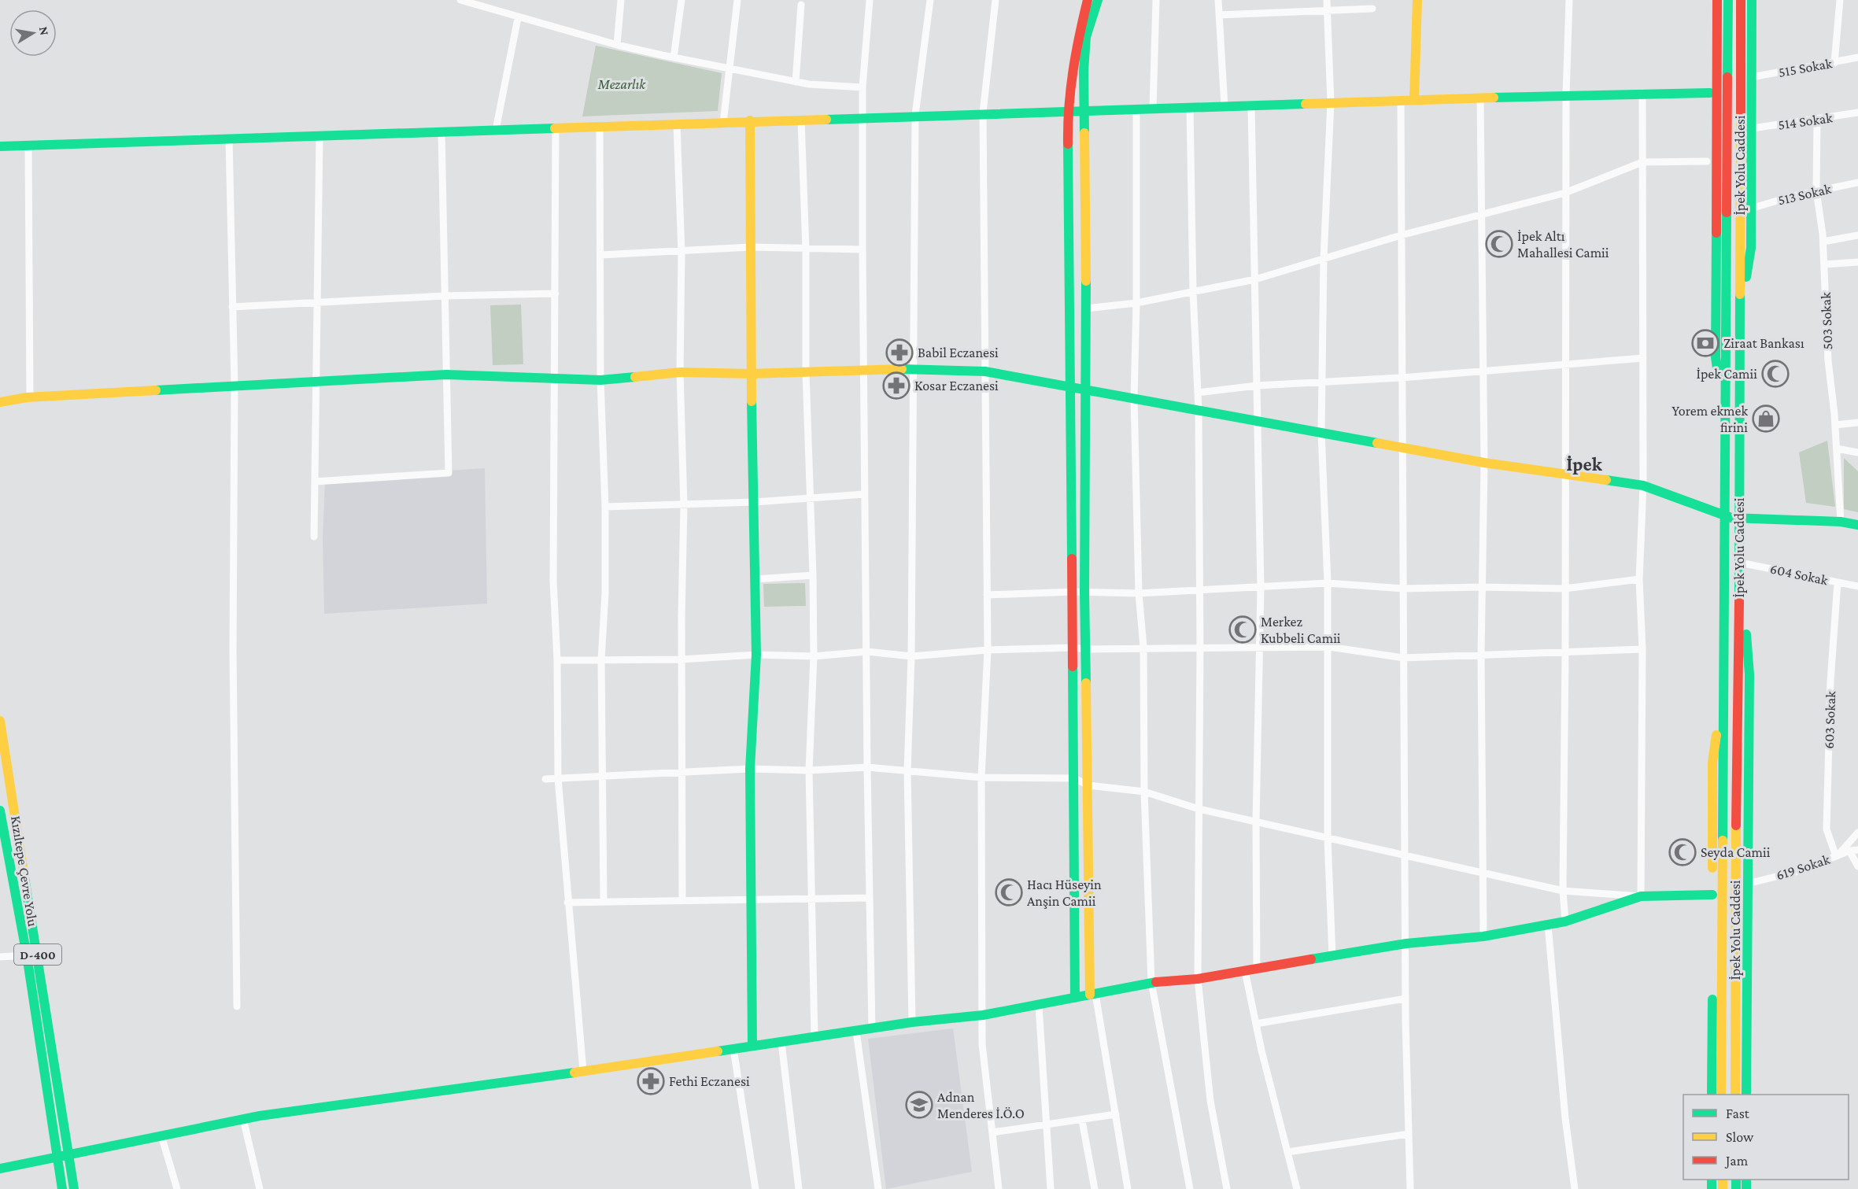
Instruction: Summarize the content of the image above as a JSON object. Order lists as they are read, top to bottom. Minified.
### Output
{"streets":{"main road":["İpek Yolu Caddesi","Kızıltepe Çevre Yolu","D-400"],"street":["515 Sokak","514 Sokak","513 Sokak","503 Sokak","604 Sokak","603 Sokak","619 Sokak"]},"crossings":[["514 Sokak","503 Sokak"],["İpek Yolu Caddesi","604 Sokak"],["513 Sokak","503 Sokak"],["604 Sokak","603 Sokak"],["603 Sokak","619 Sokak"]],"districts":["İpek"],"parks":["Mezarlık"],"places":{"mosque":["İpek Altı Mahallesi Camii","İpek Camii","Merkez Kubbeli Camii","Seyda Camii","Hacı Hüseyin Anşin Camii"],"bank":["Ziraat Bankası"],"pharmacy":["Babil Eczanesi","Kosar Eczanesi","Fethi Eczanesi"],"shop":["Yorem ekmek firini"],"school or university":["Adnan Menderes İ.Ö.O"]},"legend":["Fast","Slow","Jam"],"north":"right"}
